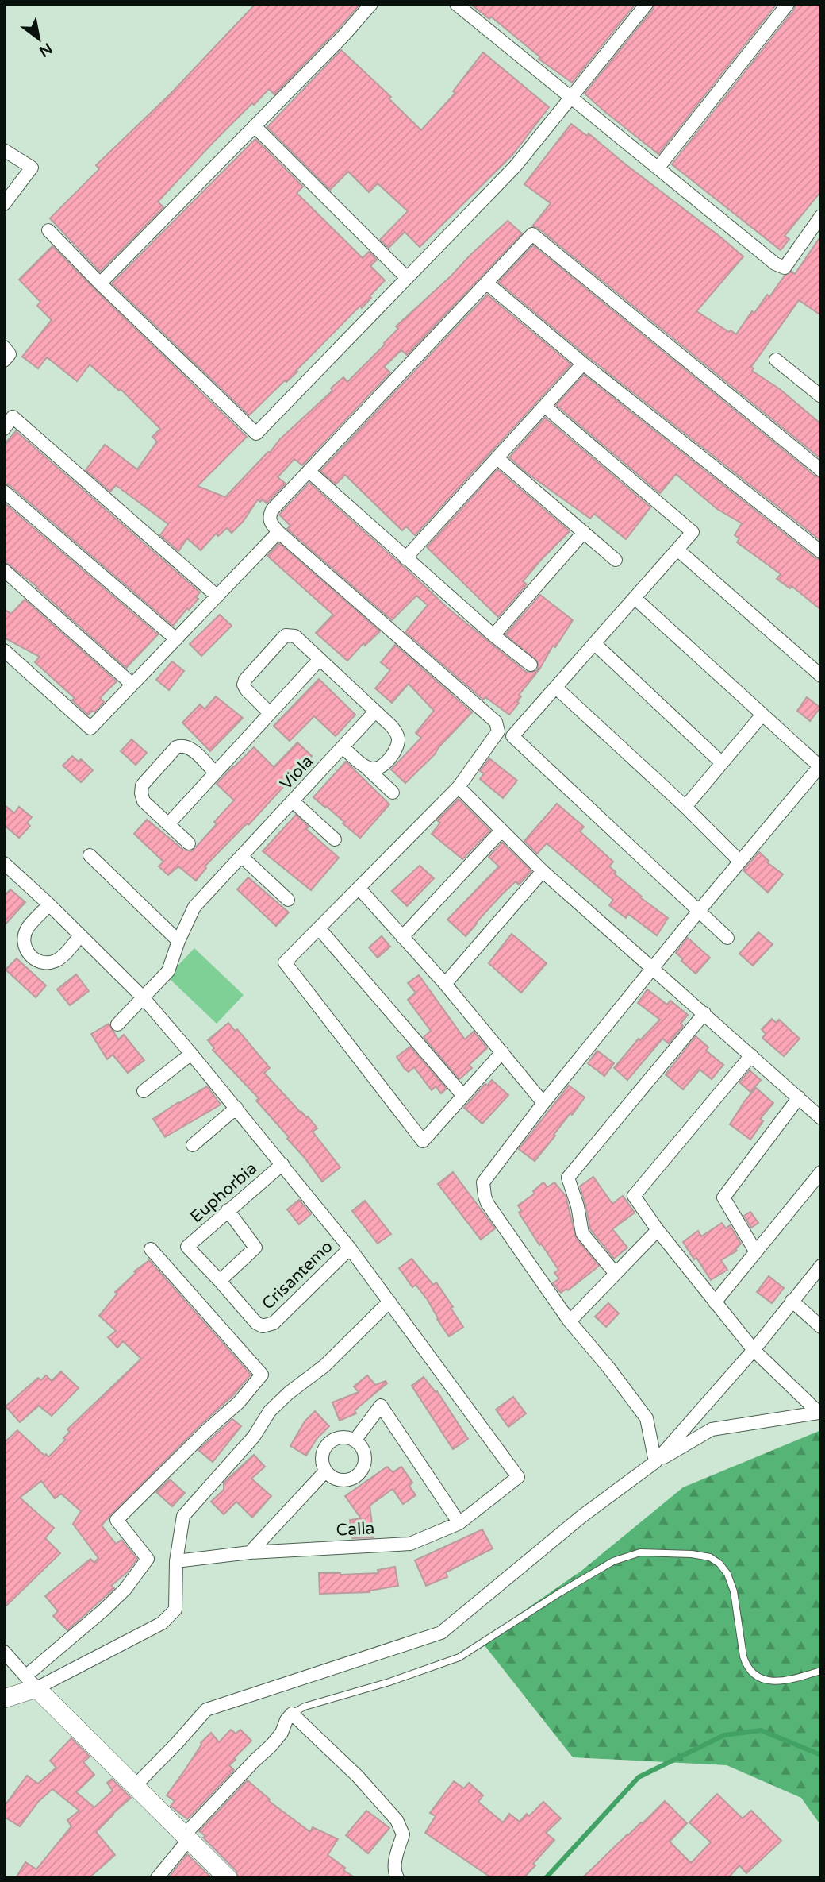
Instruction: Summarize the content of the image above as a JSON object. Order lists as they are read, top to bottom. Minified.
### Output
{"streets":{"street":["Viola","Euphorbia","Crisantemo","Calla"]},"crossings":[["Euphorbia","Crisantemo"]],"north":"bottom right"}
